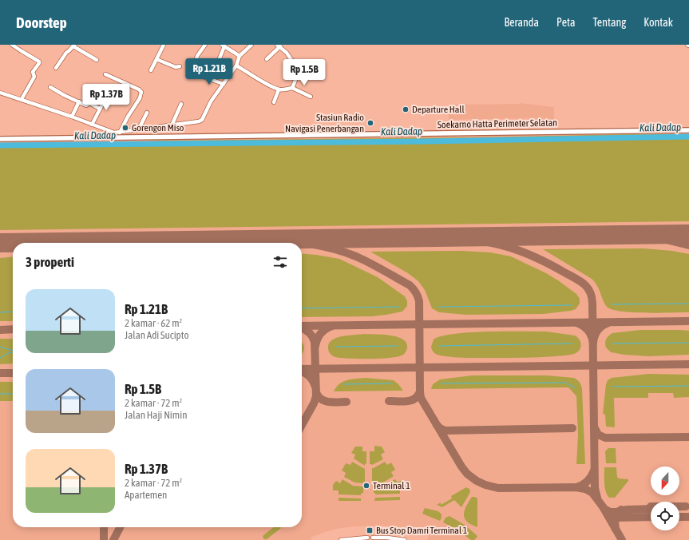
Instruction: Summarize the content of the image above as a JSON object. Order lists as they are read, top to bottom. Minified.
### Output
{"streets":{"main road":["Soekarno Hatta Perimeter Selatan"]},"water":["Kali Dadap"],"places":{"other":["Departure Hall","Stasiun Radio Navigasi Penerbangan","Gorengon Miso","Terminal 1"],"transit":["Bus Stop Damri Terminal 1"]},"north":"bottom","page":{"header":"Doorstep","nav":["Beranda","Peta","Tentang","Kontak"],"price":["Rp 1.21B","Rp 1.5B","Rp 1.37B"],"heading":"3 properti","list":[{"name":"Rp 1.21B","note":"2 kamar · 62 m² · Jalan Adi Sucipto"},{"name":"Rp 1.5B","note":"2 kamar · 72 m² · Jalan Haji Nimin"},{"name":"Rp 1.37B","note":"2 kamar · 72 m² · Apartemen"}]}}
